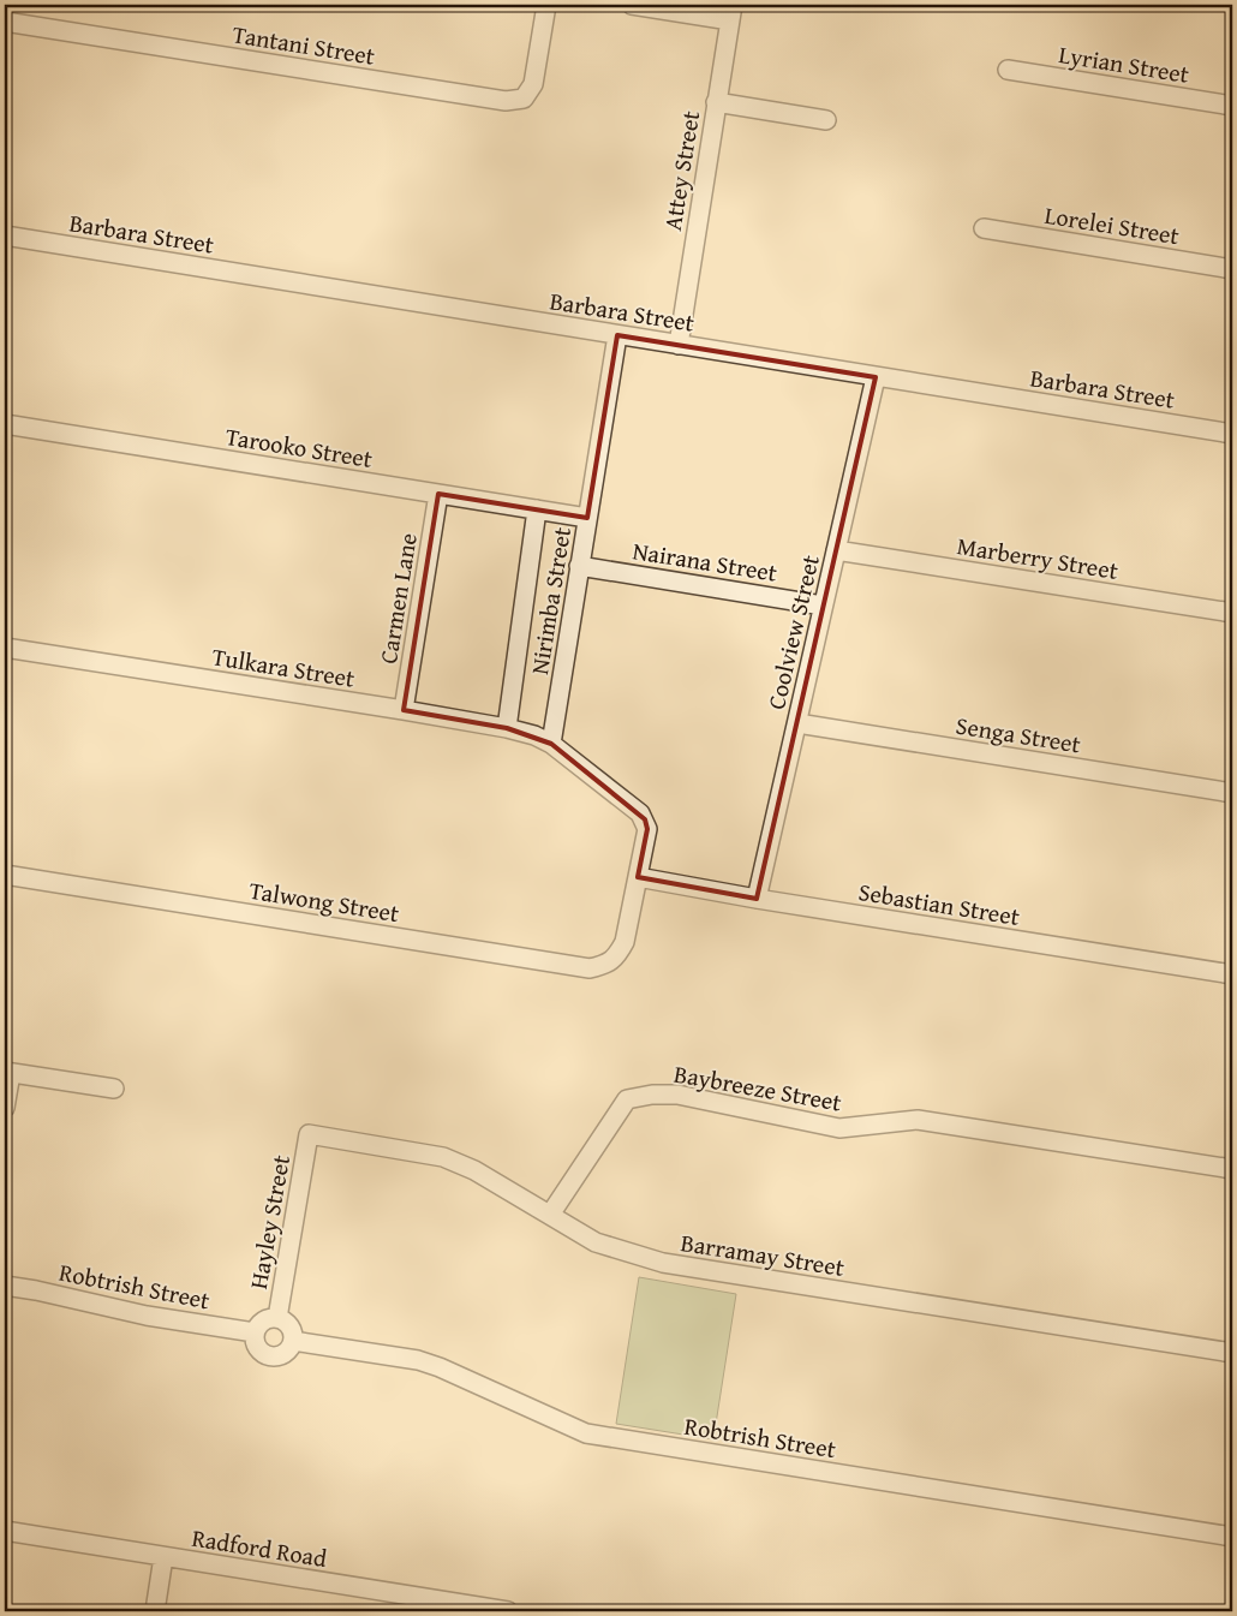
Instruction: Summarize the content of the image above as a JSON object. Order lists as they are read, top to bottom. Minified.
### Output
{"streets":{"street":["Tantani Street","Lyrian Street","Attey Street","Lorelei Street","Barbara Street","Tarooko Street","Marberry Street","Nairana Street","Carmen Lane","Nirimba Street","Coolview Street","Tulkara Street","Senga Street","Talwong Street","Sebastian Street","Baybreeze Street","Hayley Street","Barramay Street","Robtrish Street","Radford Road"]},"crossings":[["Attey Street","Barbara Street"],["Barbara Street","Nirimba Street"],["Barbara Street","Coolview Street"],["Tarooko Street","Carmen Lane"],["Tarooko Street","Nirimba Street"],["Marberry Street","Coolview Street"],["Nairana Street","Nirimba Street"],["Nairana Street","Coolview Street"],["Carmen Lane","Tulkara Street"],["Nirimba Street","Tulkara Street"],["Coolview Street","Senga Street"],["Coolview Street","Sebastian Street"],["Talwong Street","Sebastian Street"],["Baybreeze Street","Barramay Street"],["Hayley Street","Barramay Street"],["Hayley Street","Robtrish Street"]]}
